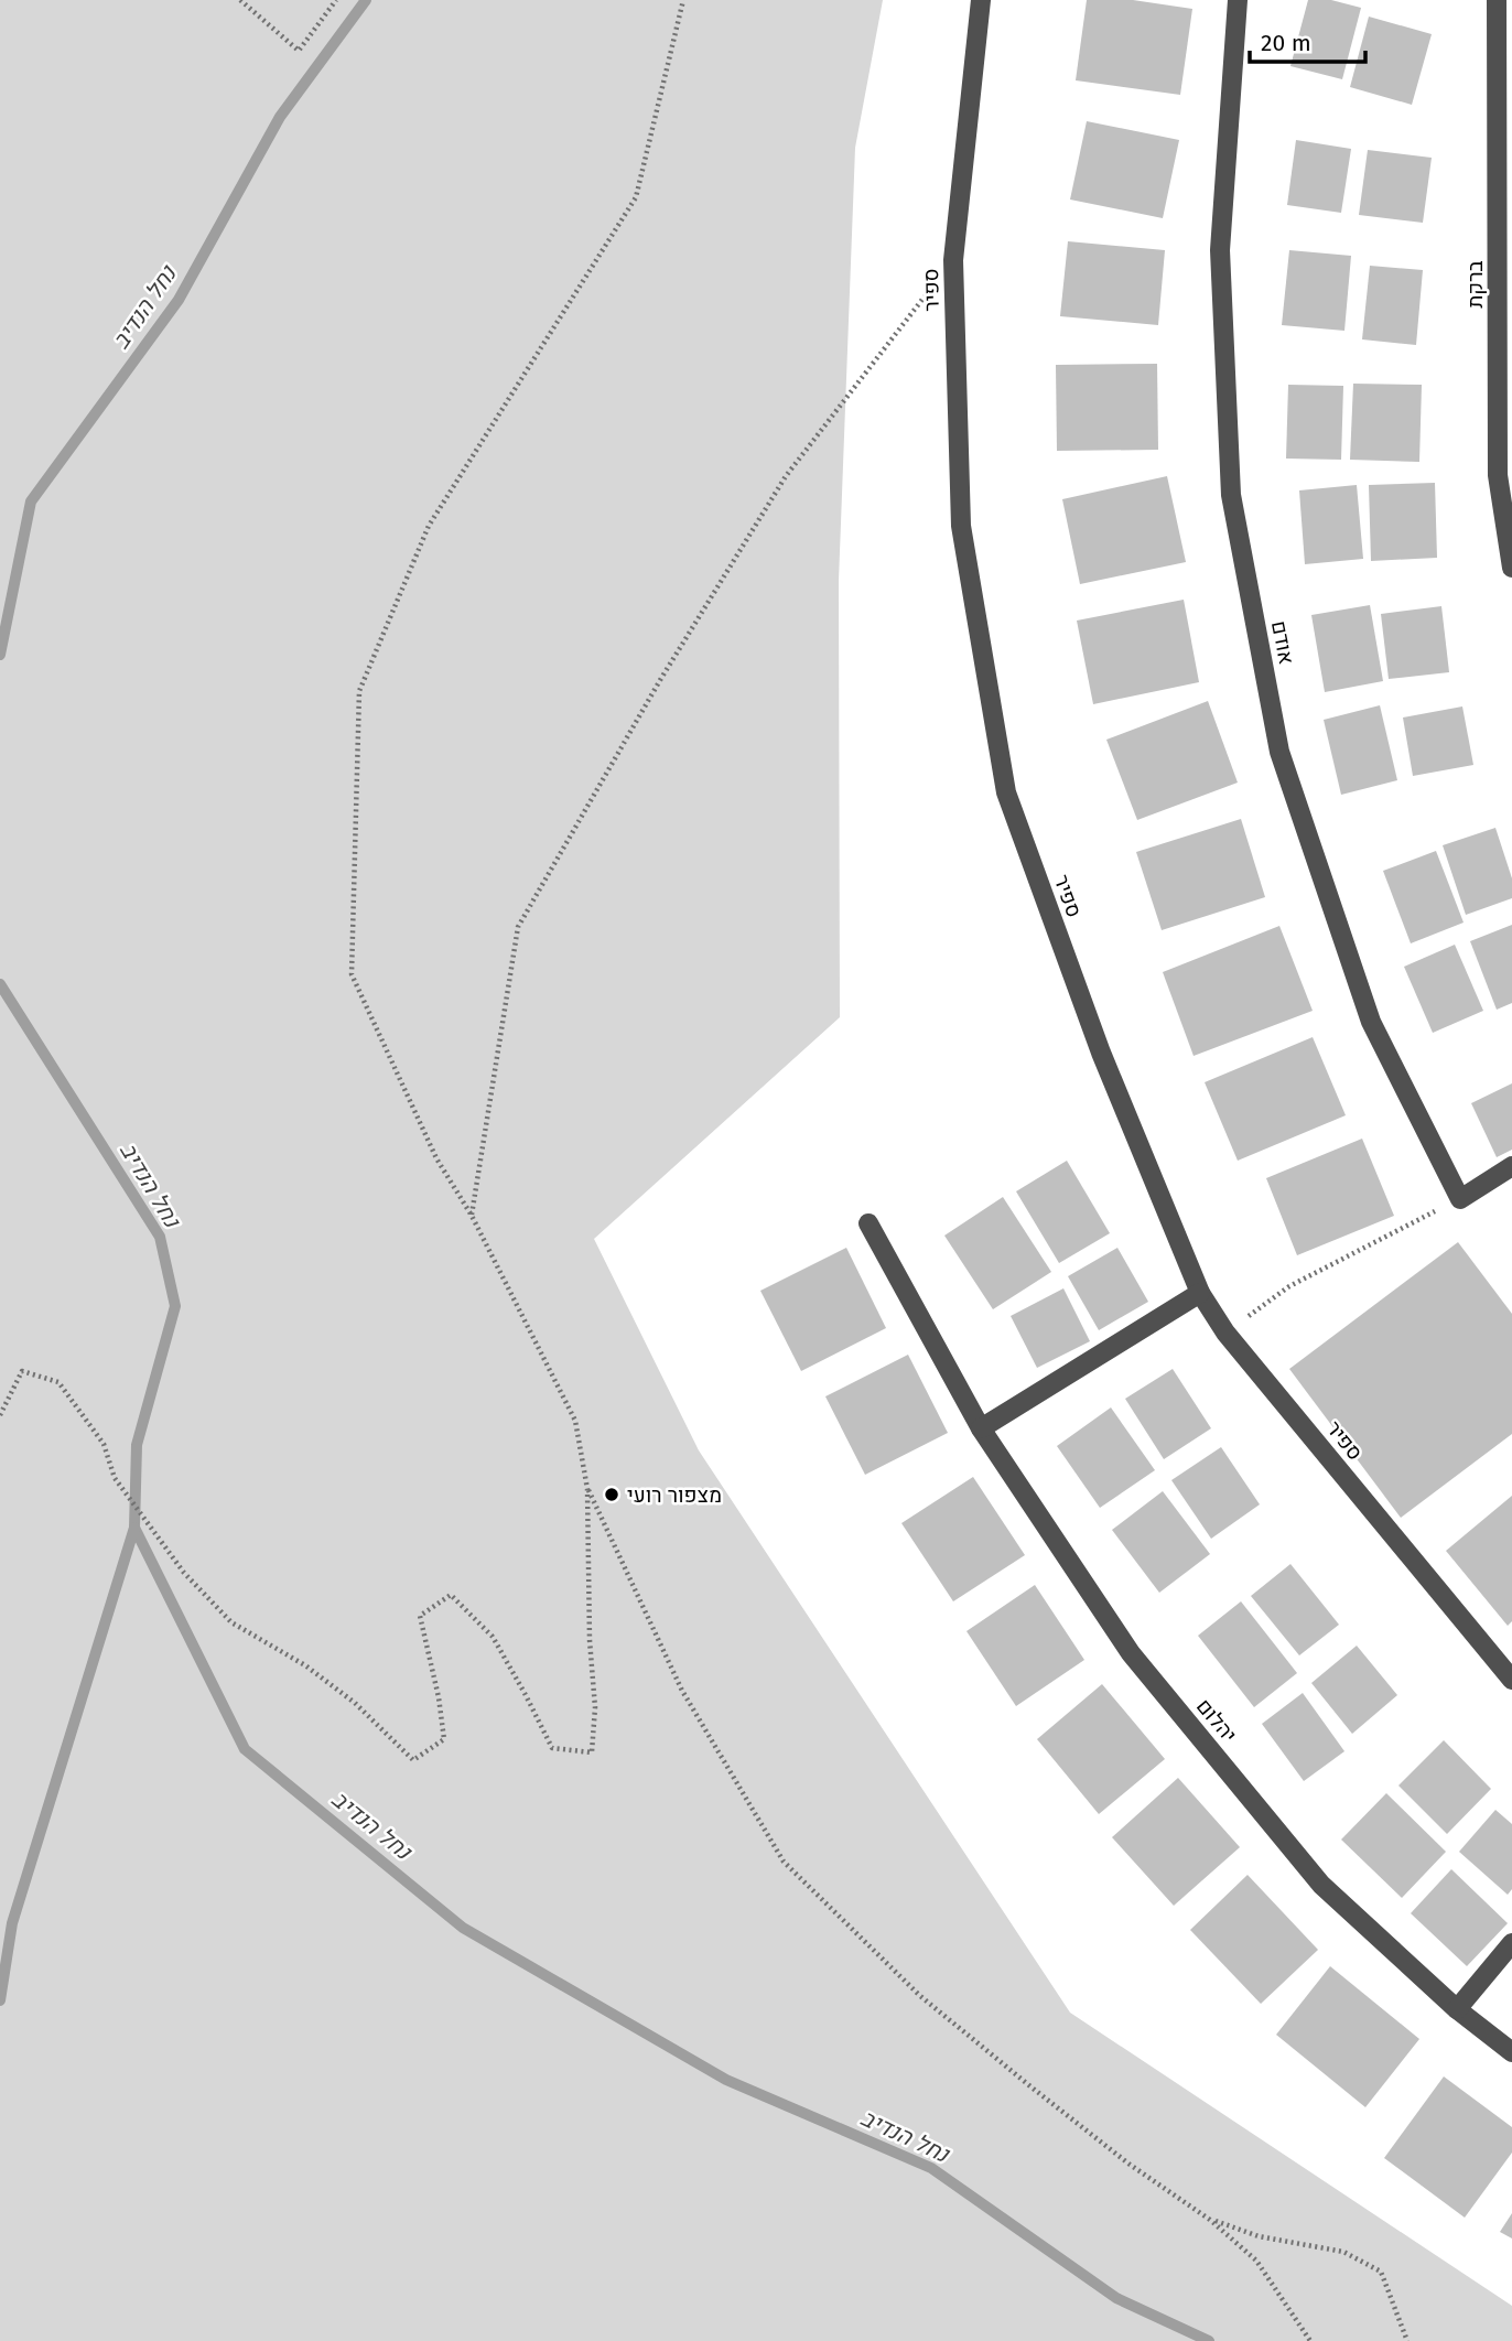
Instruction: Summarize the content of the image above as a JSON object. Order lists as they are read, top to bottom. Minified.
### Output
{"streets":{"street":["ברקת","ספיר","אודם","יהלום"]},"water":["נחל הנדיב"],"places":["מצפור רועי"],"scale_bar":"20 m"}
